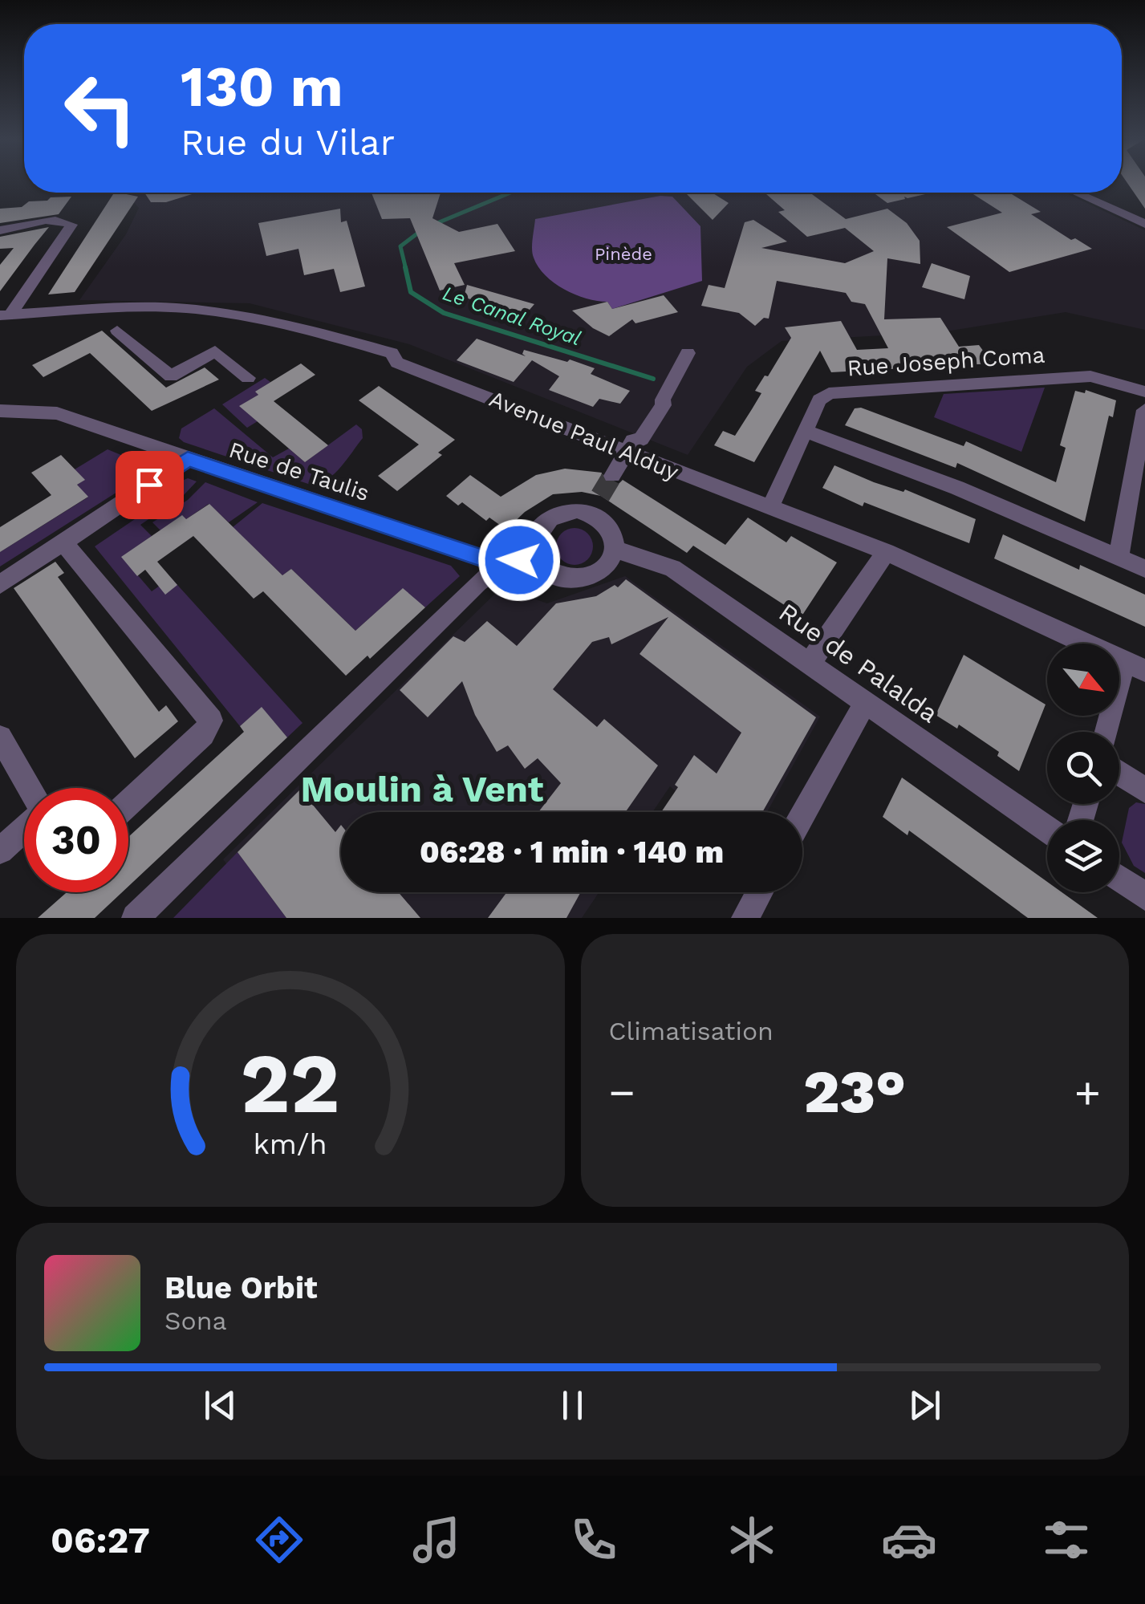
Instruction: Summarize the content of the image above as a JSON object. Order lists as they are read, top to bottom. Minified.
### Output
{"streets":{"street":["Rue Joseph Coma","Avenue Paul Alduy","Rue de Taulis","Rue de Palalda"]},"crossings":[["Rue Joseph Coma","Avenue Paul Alduy"]],"districts":["Moulin à Vent"],"water":["Le Canal Royal"],"parks":["Pinède"],"north":"bottom right","page":{"turn":["130 m","Rue du Vilar"],"limit":"30","trip":"06:28 · 1 min · 140 m","tile":"Climatisation","heat":["−","23°","+"],"song":["Blue Orbit","Sona"],"tabs":"06:27","gauge":["22","km/h"]}}
